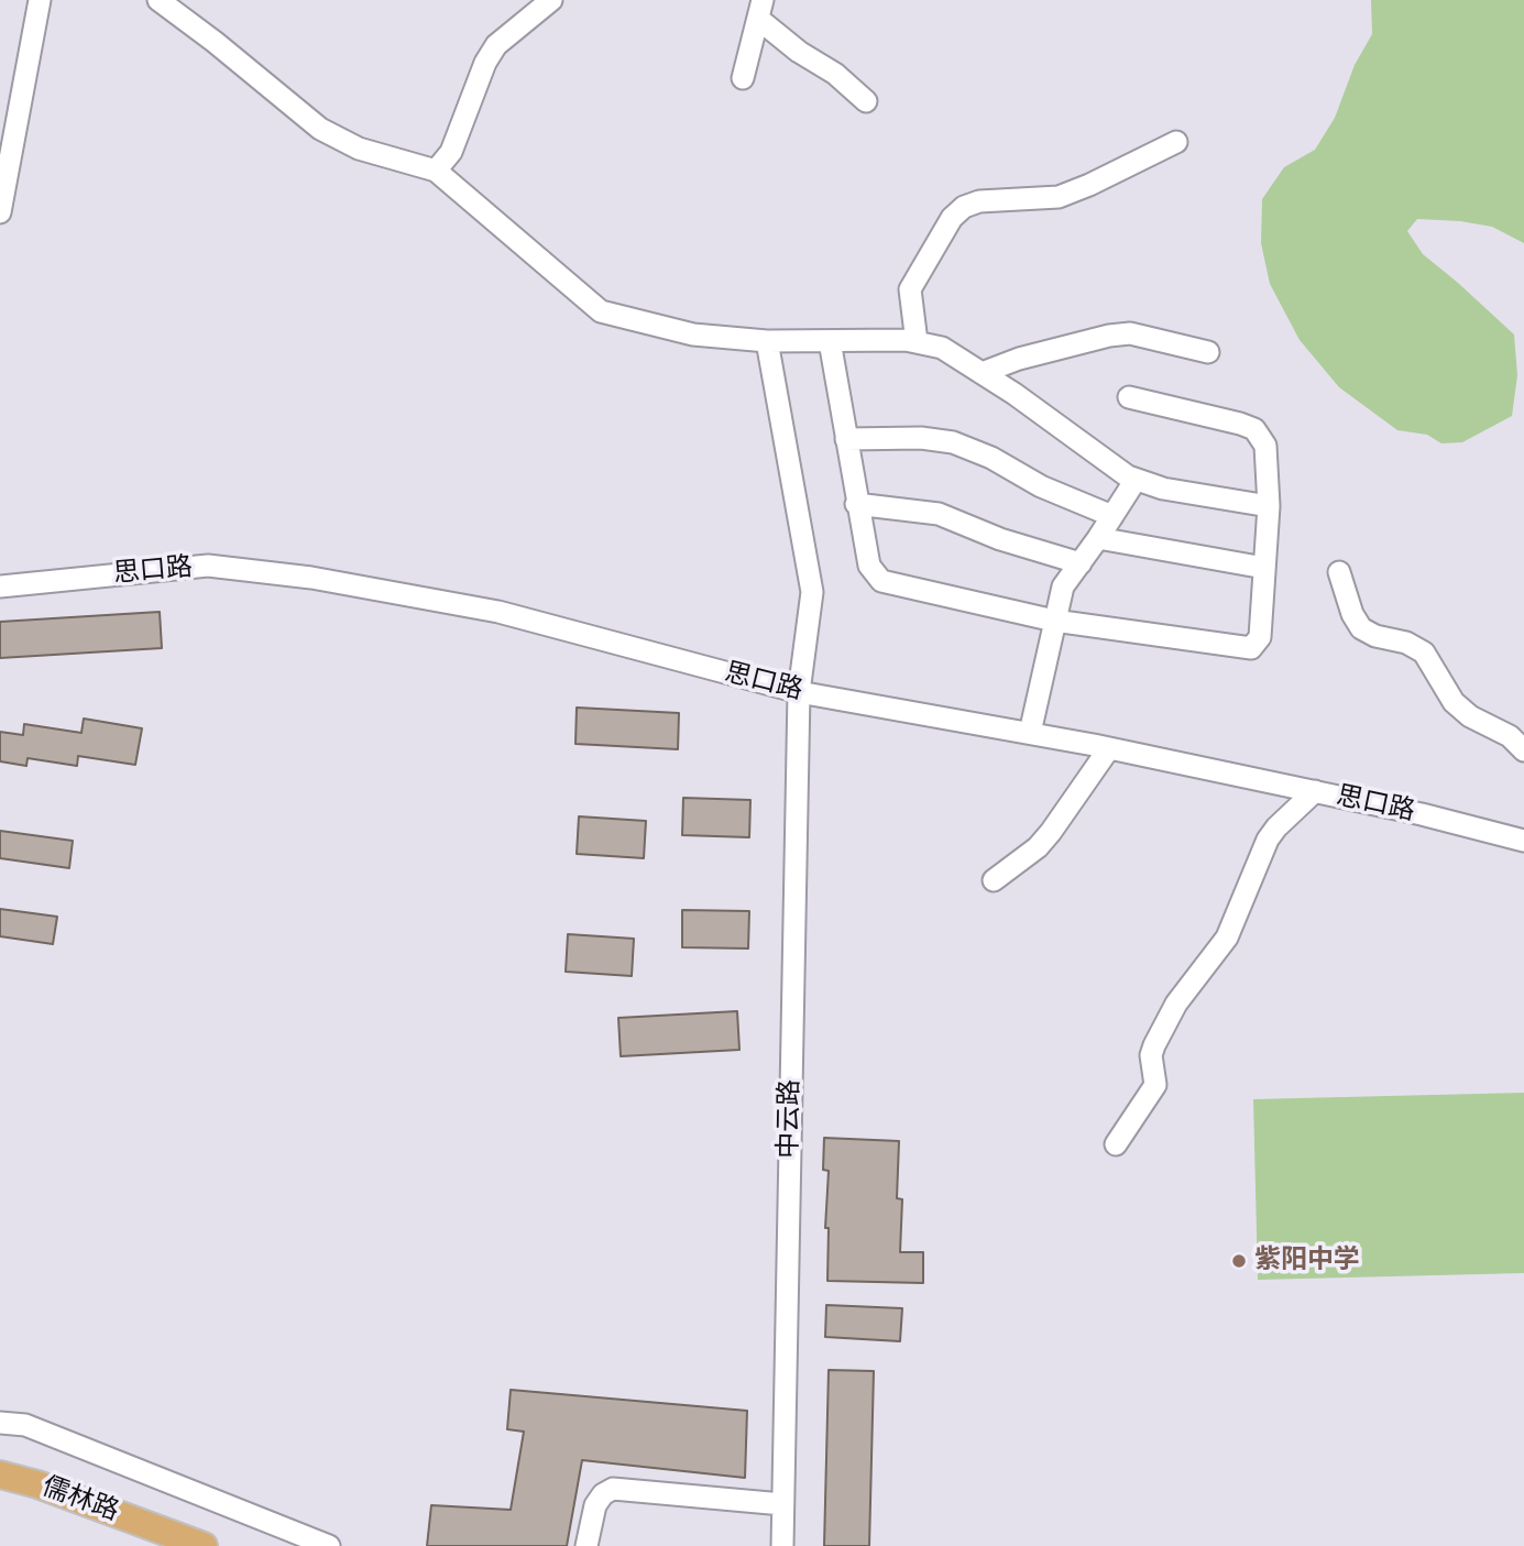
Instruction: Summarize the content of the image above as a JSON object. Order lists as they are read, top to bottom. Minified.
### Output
{"streets":{"main road":["儒林路"],"street":["思口路","中云路"]},"crossings":[["思口路","中云路"]],"places":["紫阳中学"]}
